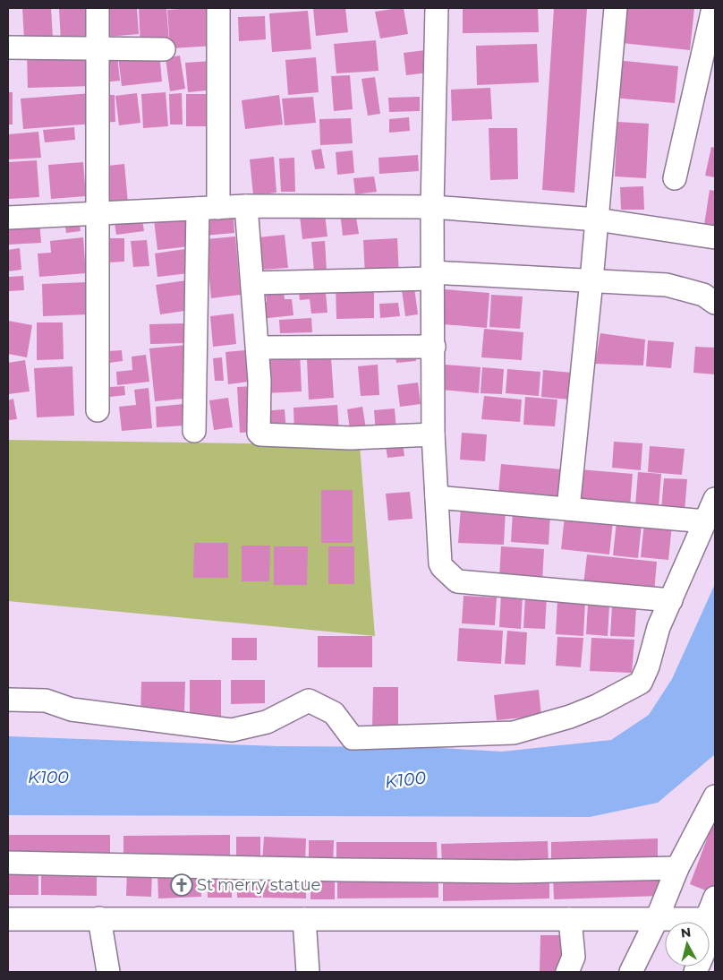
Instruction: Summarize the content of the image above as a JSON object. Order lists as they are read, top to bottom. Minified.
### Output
{"water":["K100"],"places":{"church":["St merry statue"]},"north":"top"}
